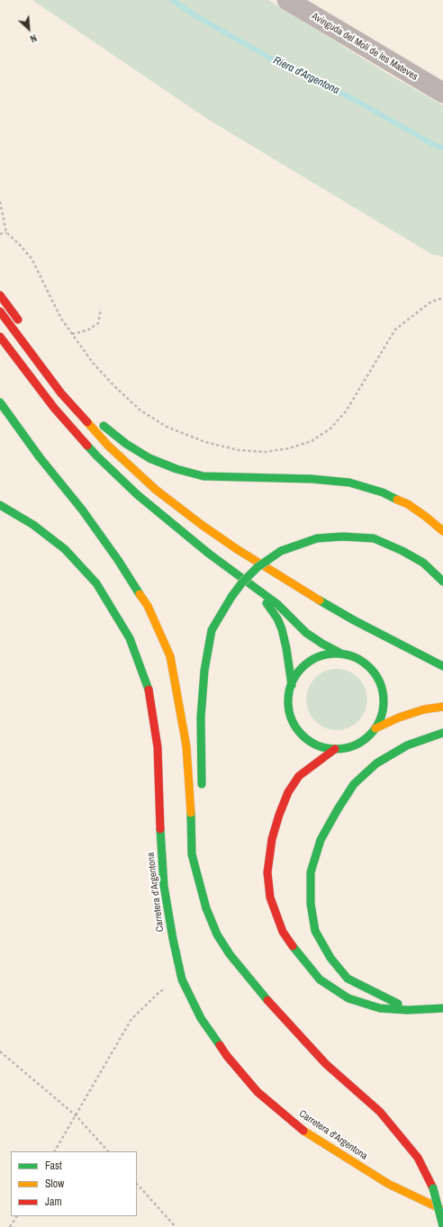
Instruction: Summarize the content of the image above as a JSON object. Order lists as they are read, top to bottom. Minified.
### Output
{"streets":{"main road":["Carretera d'Argentona"],"street":["Avinguda del Molí de les Mateves"]},"water":["Riera d'Argentona"],"legend":["Fast","Slow","Jam"],"north":"bottom right"}
